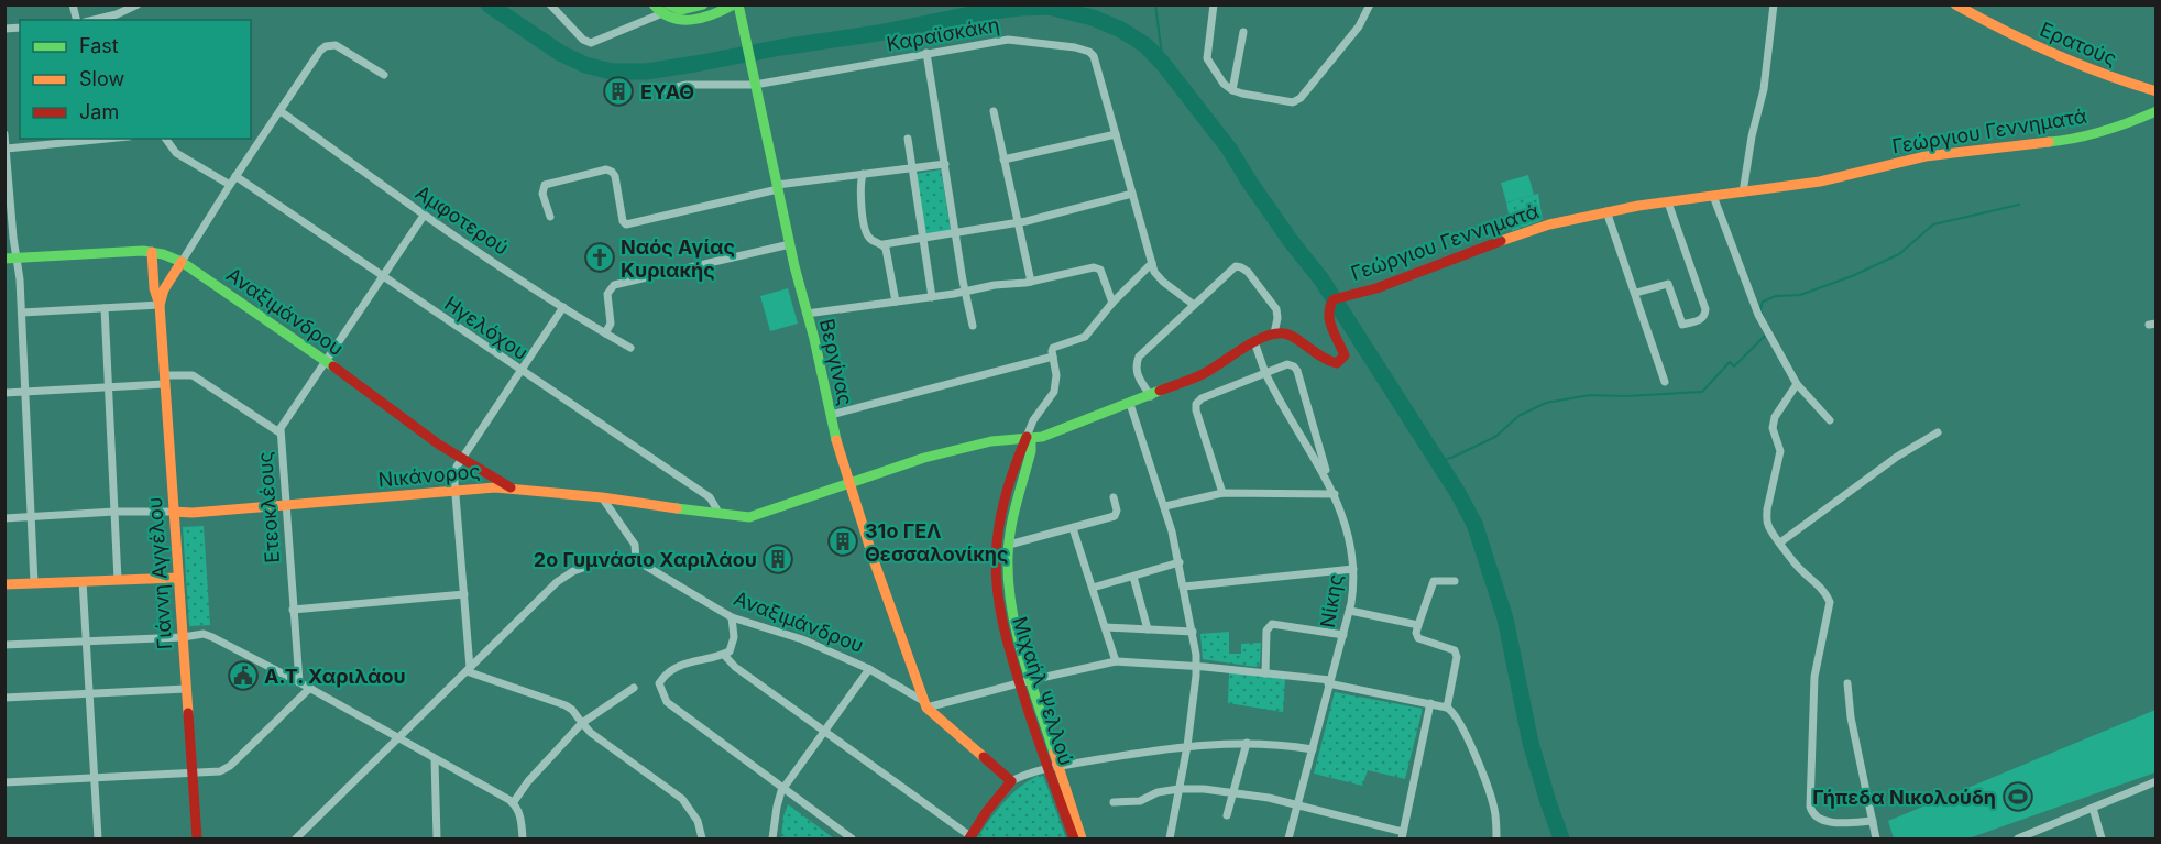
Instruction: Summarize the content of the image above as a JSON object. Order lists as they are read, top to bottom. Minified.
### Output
{"streets":{"street":["Καραϊσκάκη","Ερατούς","Γεώργιου Γεννηματά","Αμφοτερού","Αναξιμάνδρου","Ηγελόχου","Βεργίνας","Νικάνορος","Ετεοκλέους","Γιάννη Αγγέλου","Νίκης","Μιχαήλ Ψελλού"]},"crossings":[["Καραϊσκάκη","Βεργίνας"],["Αμφοτερού","Ετεοκλέους"],["Αναξιμάνδρου","Βεργίνας"],["Αναξιμάνδρου","Νικάνορος"],["Αναξιμάνδρου","Ετεοκλέους"],["Αναξιμάνδρου","Γιάννη Αγγέλου"],["Ηγελόχου","Ετεοκλέους"],["Βεργίνας","Νικάνορος"],["Νικάνορος","Ετεοκλέους"],["Νικάνορος","Γιάννη Αγγέλου"]],"places":{"building":["ΕΥΑΘ","31ο ΓΕΛ Θεσσαλονίκης","2ο Γυμνάσιο Χαριλάου"],"church":["Ναός Αγίας Κυριακής"],"public building":["Α.Τ. Χαριλάου"],"sports":["Γήπεδα Νικολούδη"]},"legend":["Fast","Slow","Jam"]}
